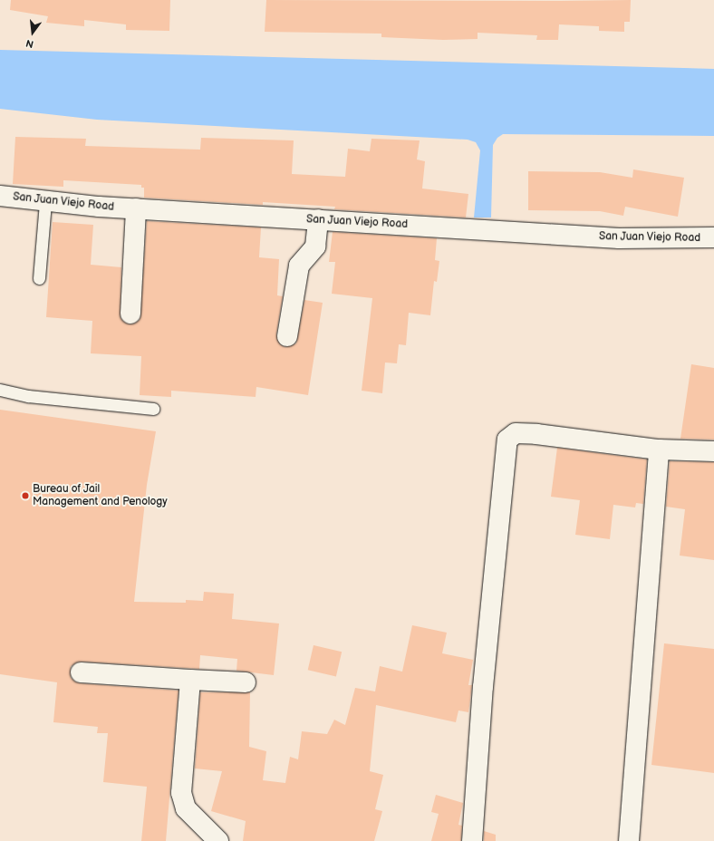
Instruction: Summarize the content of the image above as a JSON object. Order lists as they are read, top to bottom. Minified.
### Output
{"streets":{"street":["San Juan Viejo Road"]},"places":["Bureau of Jail Management and Penology"],"north":"bottom"}
